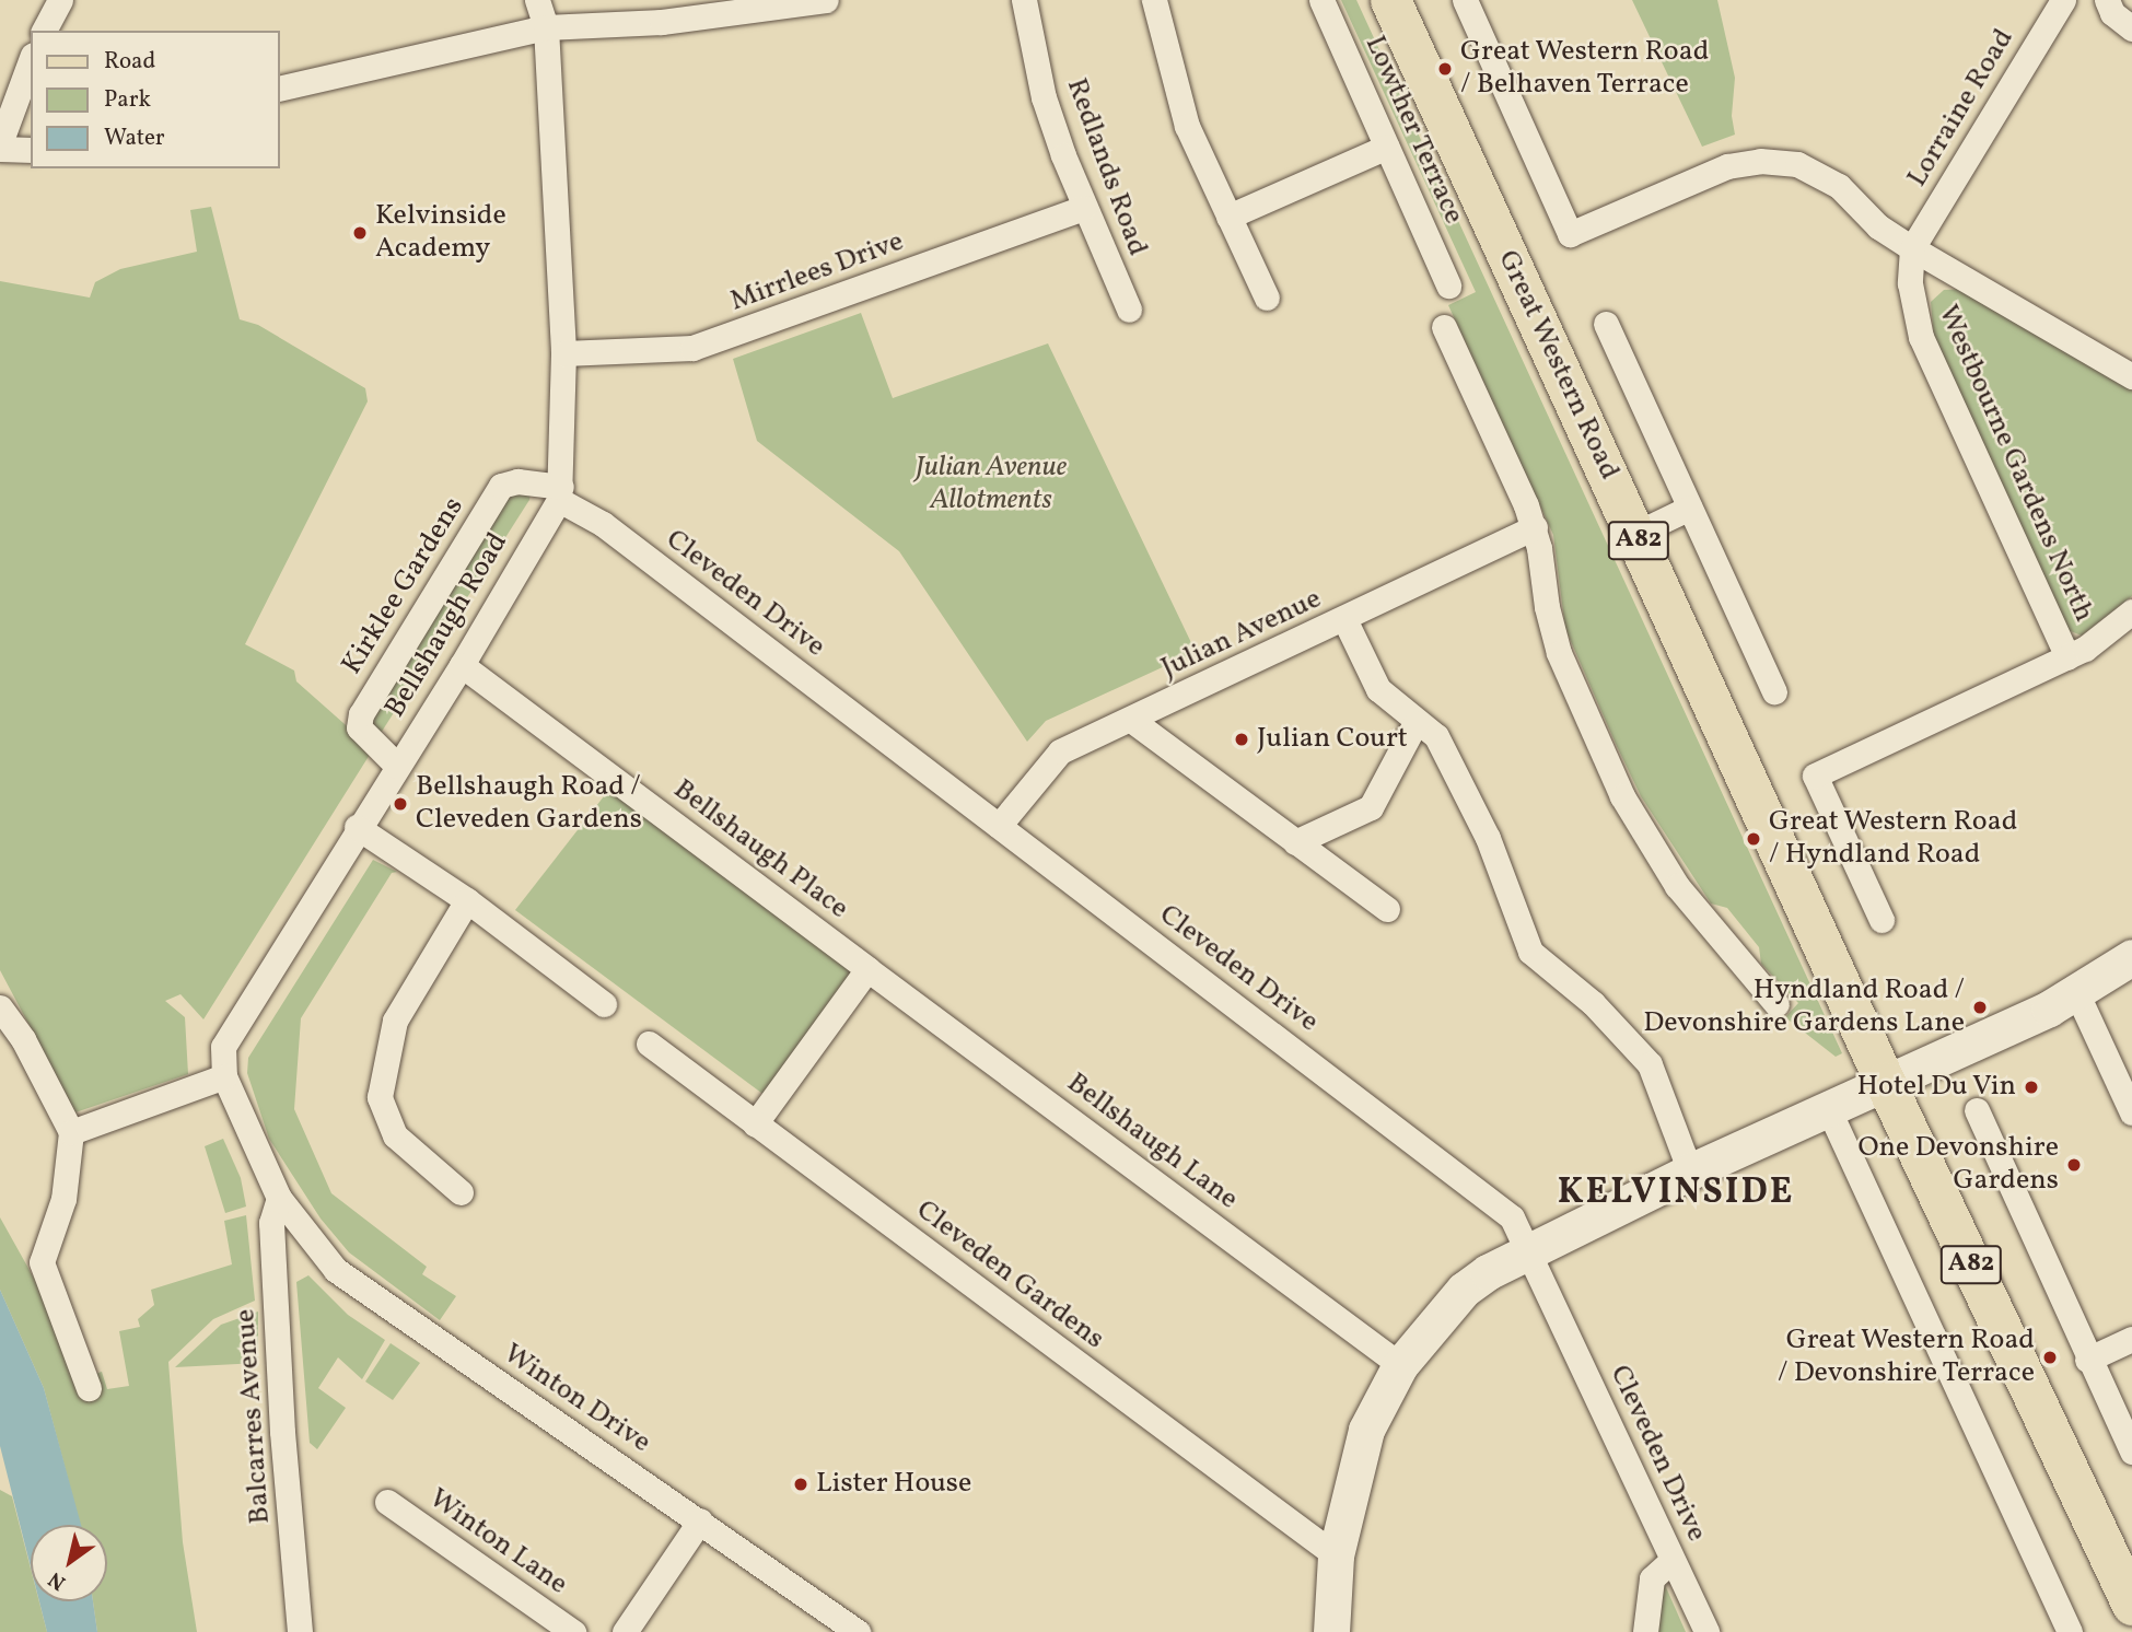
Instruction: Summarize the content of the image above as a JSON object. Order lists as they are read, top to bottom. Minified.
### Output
{"streets":{"main road":["Great Western Road","A82"],"street":["Lorraine Road","Lowther Terrace","Redlands Road","Mirrlees Drive","Westbourne Gardens North","Kirklee Gardens","Cleveden Drive","Bellshaugh Road","Julian Avenue","Bellshaugh Place","Bellshaugh Lane","Cleveden Gardens","Winton Drive","Balcarres Avenue","Winton Lane"]},"crossings":[["Lorraine Road","Westbourne Gardens North"],["Redlands Road","Mirrlees Drive"],["Kirklee Gardens","Cleveden Drive"],["Kirklee Gardens","Bellshaugh Road"],["Cleveden Drive","Bellshaugh Road"],["Cleveden Drive","Julian Avenue"],["Bellshaugh Road","Bellshaugh Place"],["Bellshaugh Road","Winton Drive"],["Bellshaugh Road","Balcarres Avenue"],["Bellshaugh Place","Bellshaugh Lane"],["Winton Drive","Balcarres Avenue"]],"districts":["KELVINSIDE"],"parks":["Julian Avenue Allotments"],"places":["Great Western Road / Belhaven Terrace","Kelvinside Academy","Julian Court","Bellshaugh Road / Cleveden Gardens","Great Western Road / Hyndland Road","Hyndland Road / Devonshire Gardens Lane","Hotel Du Vin","One Devonshire Gardens","Great Western Road / Devonshire Terrace","Lister House"],"legend":["Road","Park","Water"],"north":"bottom left"}
